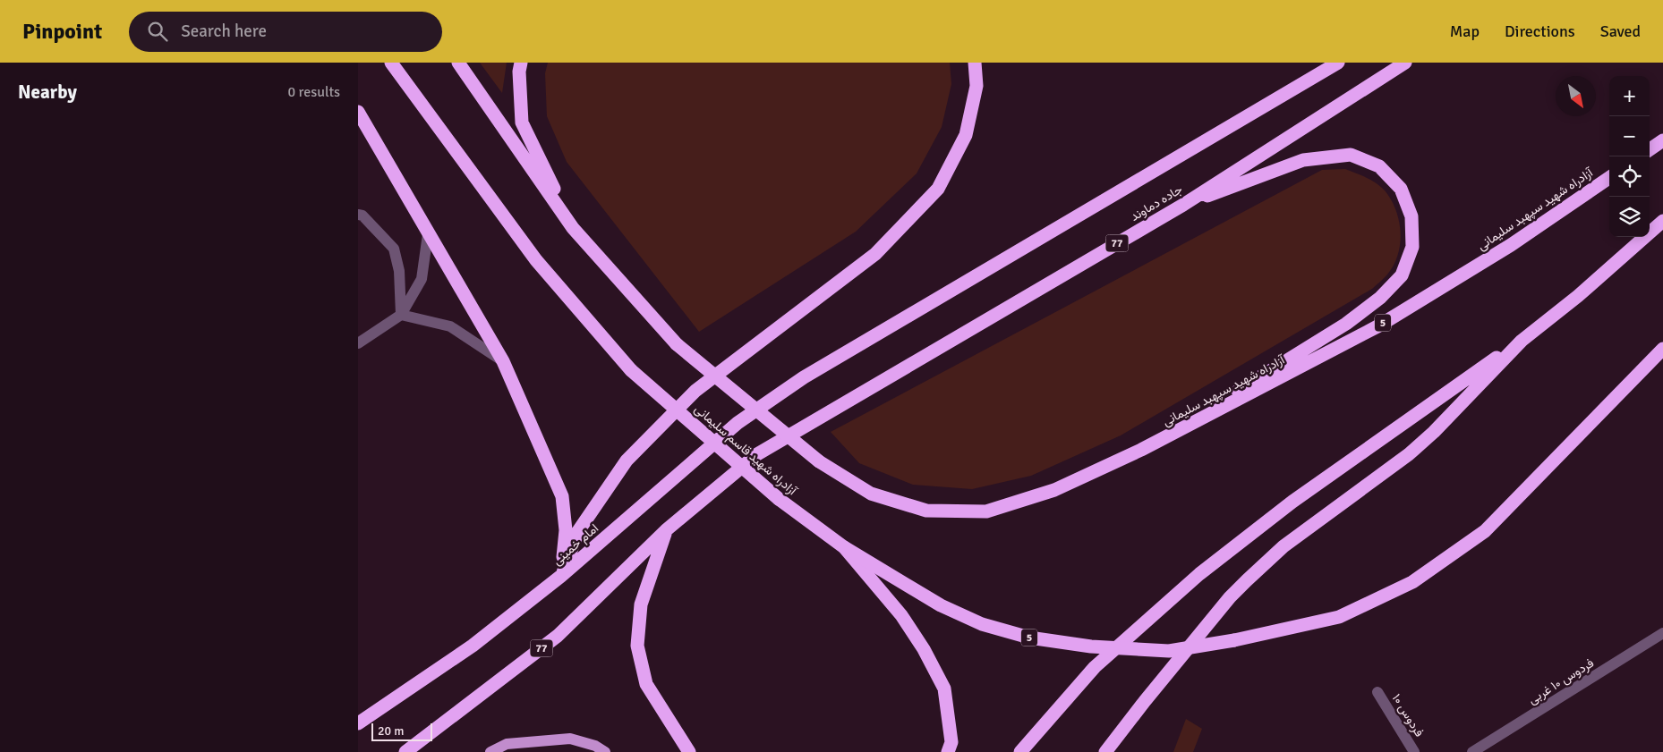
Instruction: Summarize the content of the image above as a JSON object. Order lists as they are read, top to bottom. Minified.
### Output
{"streets":{"highway":["جاده دماوند","آزادراه شهید سپهبد سلیمانی","77","5","آزادراه شهید قاسم سلیمانی","امام خمینی"],"street":["فردوس ۱۰ غربی","فردوس ۱۰"]},"crossings":[["جاده دماوند","77"],["5","آزادراه شهید قاسم سلیمانی"]],"scale_bar":"20 m","north":"bottom right","page":{"header":"Pinpoint","search":"Search here","nav":["Map","Directions","Saved"],"heading":["Nearby","0 results"],"map_buttons":["+","−"],"scale":"20 m"}}
